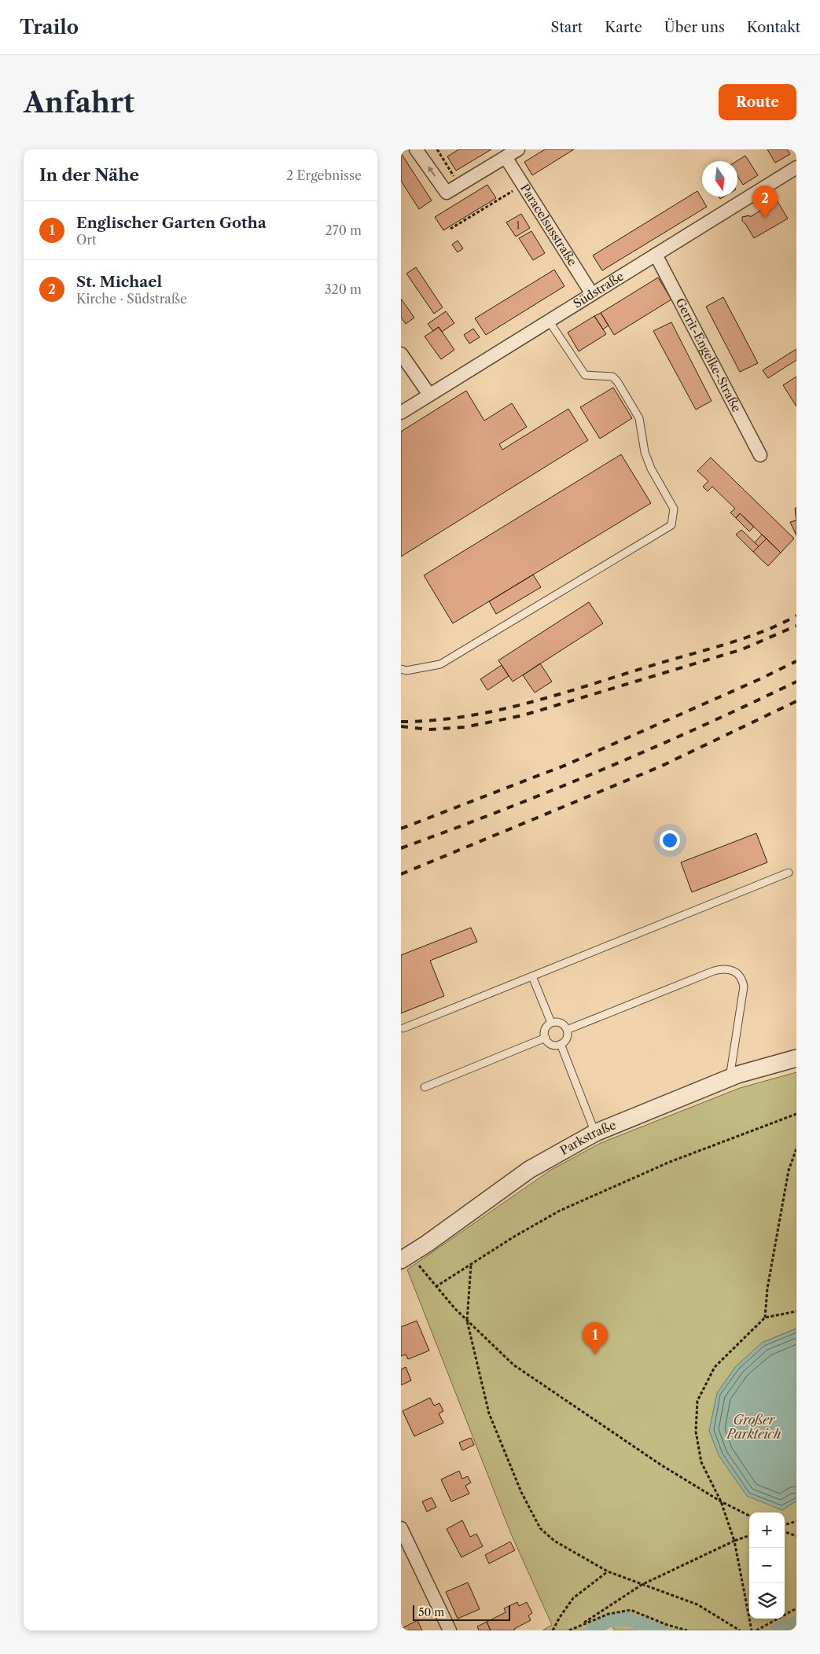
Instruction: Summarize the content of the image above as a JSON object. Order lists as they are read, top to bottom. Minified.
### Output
{"streets":{"street":["Paracelsusstraße","Südstraße","Gerrit-Engelke-Straße","Parkstraße"]},"crossings":[["Paracelsusstraße","Südstraße"],["Südstraße","Gerrit-Engelke-Straße"]],"water":["Großer Parkteich"],"house_numbers":["1"],"scale_bar":"50 m","north":"bottom","page":{"header":"Trailo","nav":["Start","Karte","Über uns","Kontakt"],"buttons":"Route","title":"Anfahrt","heading":["In der Nähe","2 Ergebnisse"],"pins":["2","1"],"list":[{"mark":"1","name":"Englischer Garten Gotha","note":"Ort","value":"270 m"},{"mark":"2","name":"St. Michael","note":"Kirche · Südstraße","value":"320 m"}],"map_buttons":["+","−"],"scale":"50 m"}}
